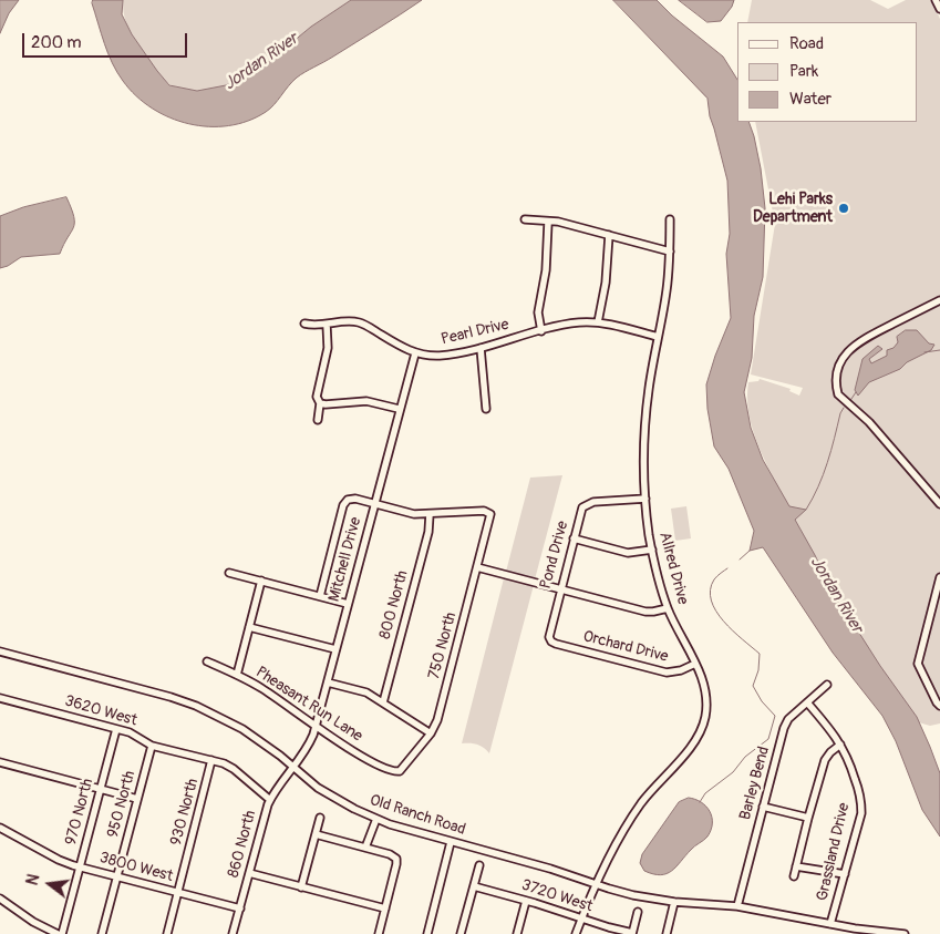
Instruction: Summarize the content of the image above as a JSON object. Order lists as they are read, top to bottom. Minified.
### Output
{"streets":{"street":["Pearl Drive","Pond Drive","Mitchell Drive","Allred Drive","800 North","750 North","Orchard Drive","Pheasant Run Lane","3620 West","Barley Bend","950 North","970 North","930 North","Old Ranch Road","860 North","Grassland Drive","3800 West","3720 West"]},"crossings":[["Pearl Drive","Mitchell Drive"],["Pearl Drive","Allred Drive"],["Pond Drive","Allred Drive"],["Pond Drive","Orchard Drive"],["Mitchell Drive","Pheasant Run Lane"],["Mitchell Drive","Old Ranch Road"],["Mitchell Drive","860 North"],["Allred Drive","Orchard Drive"],["Allred Drive","Old Ranch Road"],["Allred Drive","3720 West"],["800 North","750 North"],["750 North","Pheasant Run Lane"],["3620 West","950 North"],["3620 West","970 North"],["3620 West","930 North"],["3620 West","860 North"],["Barley Bend","Old Ranch Road"],["Barley Bend","Grassland Drive"],["950 North","3800 West"],["970 North","3800 West"],["930 North","3800 West"],["Old Ranch Road","860 North"],["Old Ranch Road","Grassland Drive"],["860 North","3800 West"]],"water":["Jordan River"],"places":["Lehi Parks Department"],"legend":["Road","Park","Water"],"scale_bar":"200 m","north":"left"}
